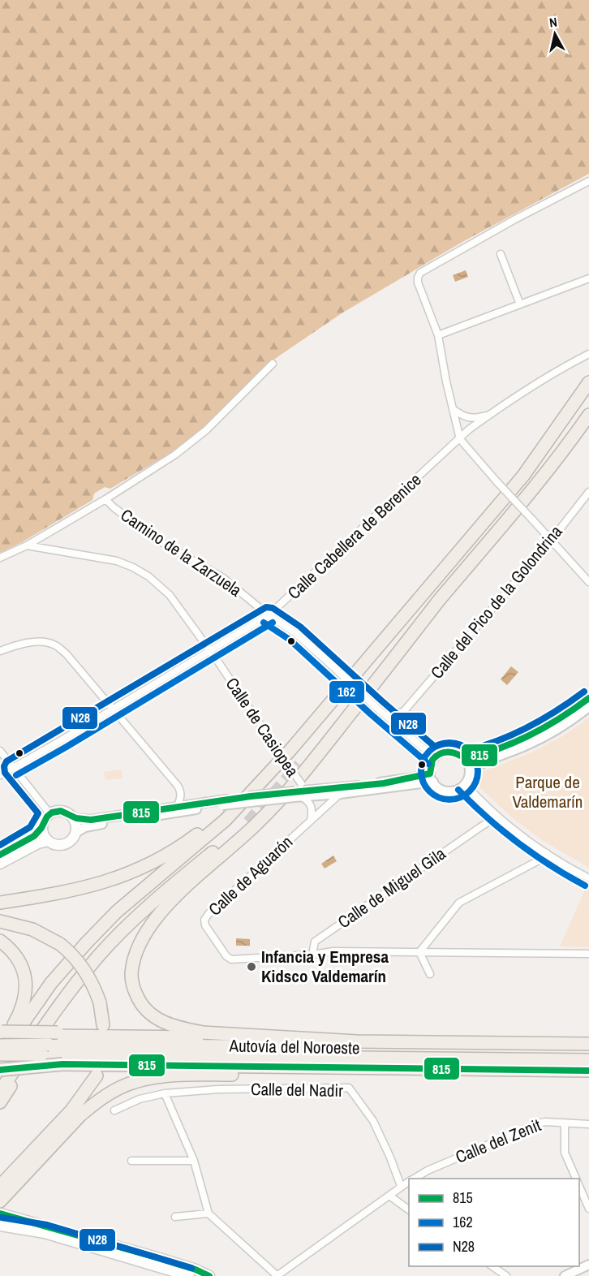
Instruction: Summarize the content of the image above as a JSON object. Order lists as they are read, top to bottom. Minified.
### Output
{"streets":{"highway":["Autovía del Noroeste"],"street":["Calle Cabellera de Berenice","Camino de la Zarzuela","Calle del Pico de la Golondrina","Calle de Casiopea","Calle de Aguarón","Calle de Miguel Gila","Calle del Nadir","Calle del Zenit"]},"crossings":[["Calle Cabellera de Berenice","Camino de la Zarzuela"],["Calle Cabellera de Berenice","Calle de Casiopea"],["Calle de Aguarón","Calle de Miguel Gila"],["Calle del Nadir","Calle del Zenit"]],"parks":["Parque de Valdemarín"],"places":["Infancia y Empresa Kidsco Valdemarín"],"lines":["transit line N28","transit line 162","transit line 815"],"legend":["815","162","N28"],"north":"top"}
